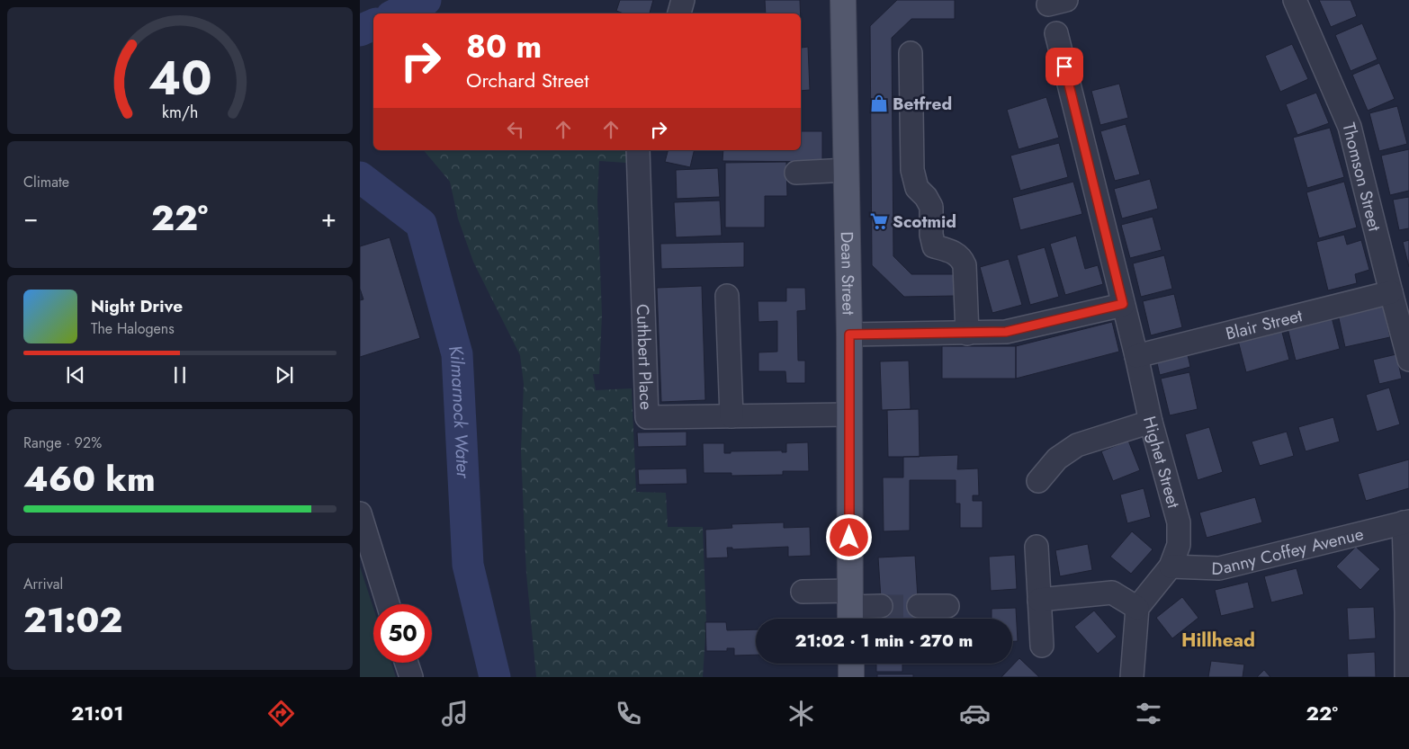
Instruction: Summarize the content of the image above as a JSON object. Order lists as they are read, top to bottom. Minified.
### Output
{"streets":{"main road":["Dean Street"],"street":["Thomson Street","Blair Street","Cuthbert Place","Highet Street","Danny Coffey Avenue"]},"crossings":[["Thomson Street","Blair Street"],["Dean Street","Cuthbert Place"],["Blair Street","Highet Street"],["Highet Street","Danny Coffey Avenue"]],"districts":["Hillhead"],"water":["Kilmarnock Water"],"places":{"shop":["Betfred"],"supermarket":["Scotmid"]},"page":{"turn":["80 m","Orchard Street"],"tile":["Climate",["Range · 92%","460 km"],["Arrival","21:02"]],"heat":["−","22°","+"],"song":["Night Drive","The Halogens"],"limit":"50","trip":"21:02 · 1 min · 270 m","tabs":["21:01","22°"],"gauge":["40","km/h"]}}
